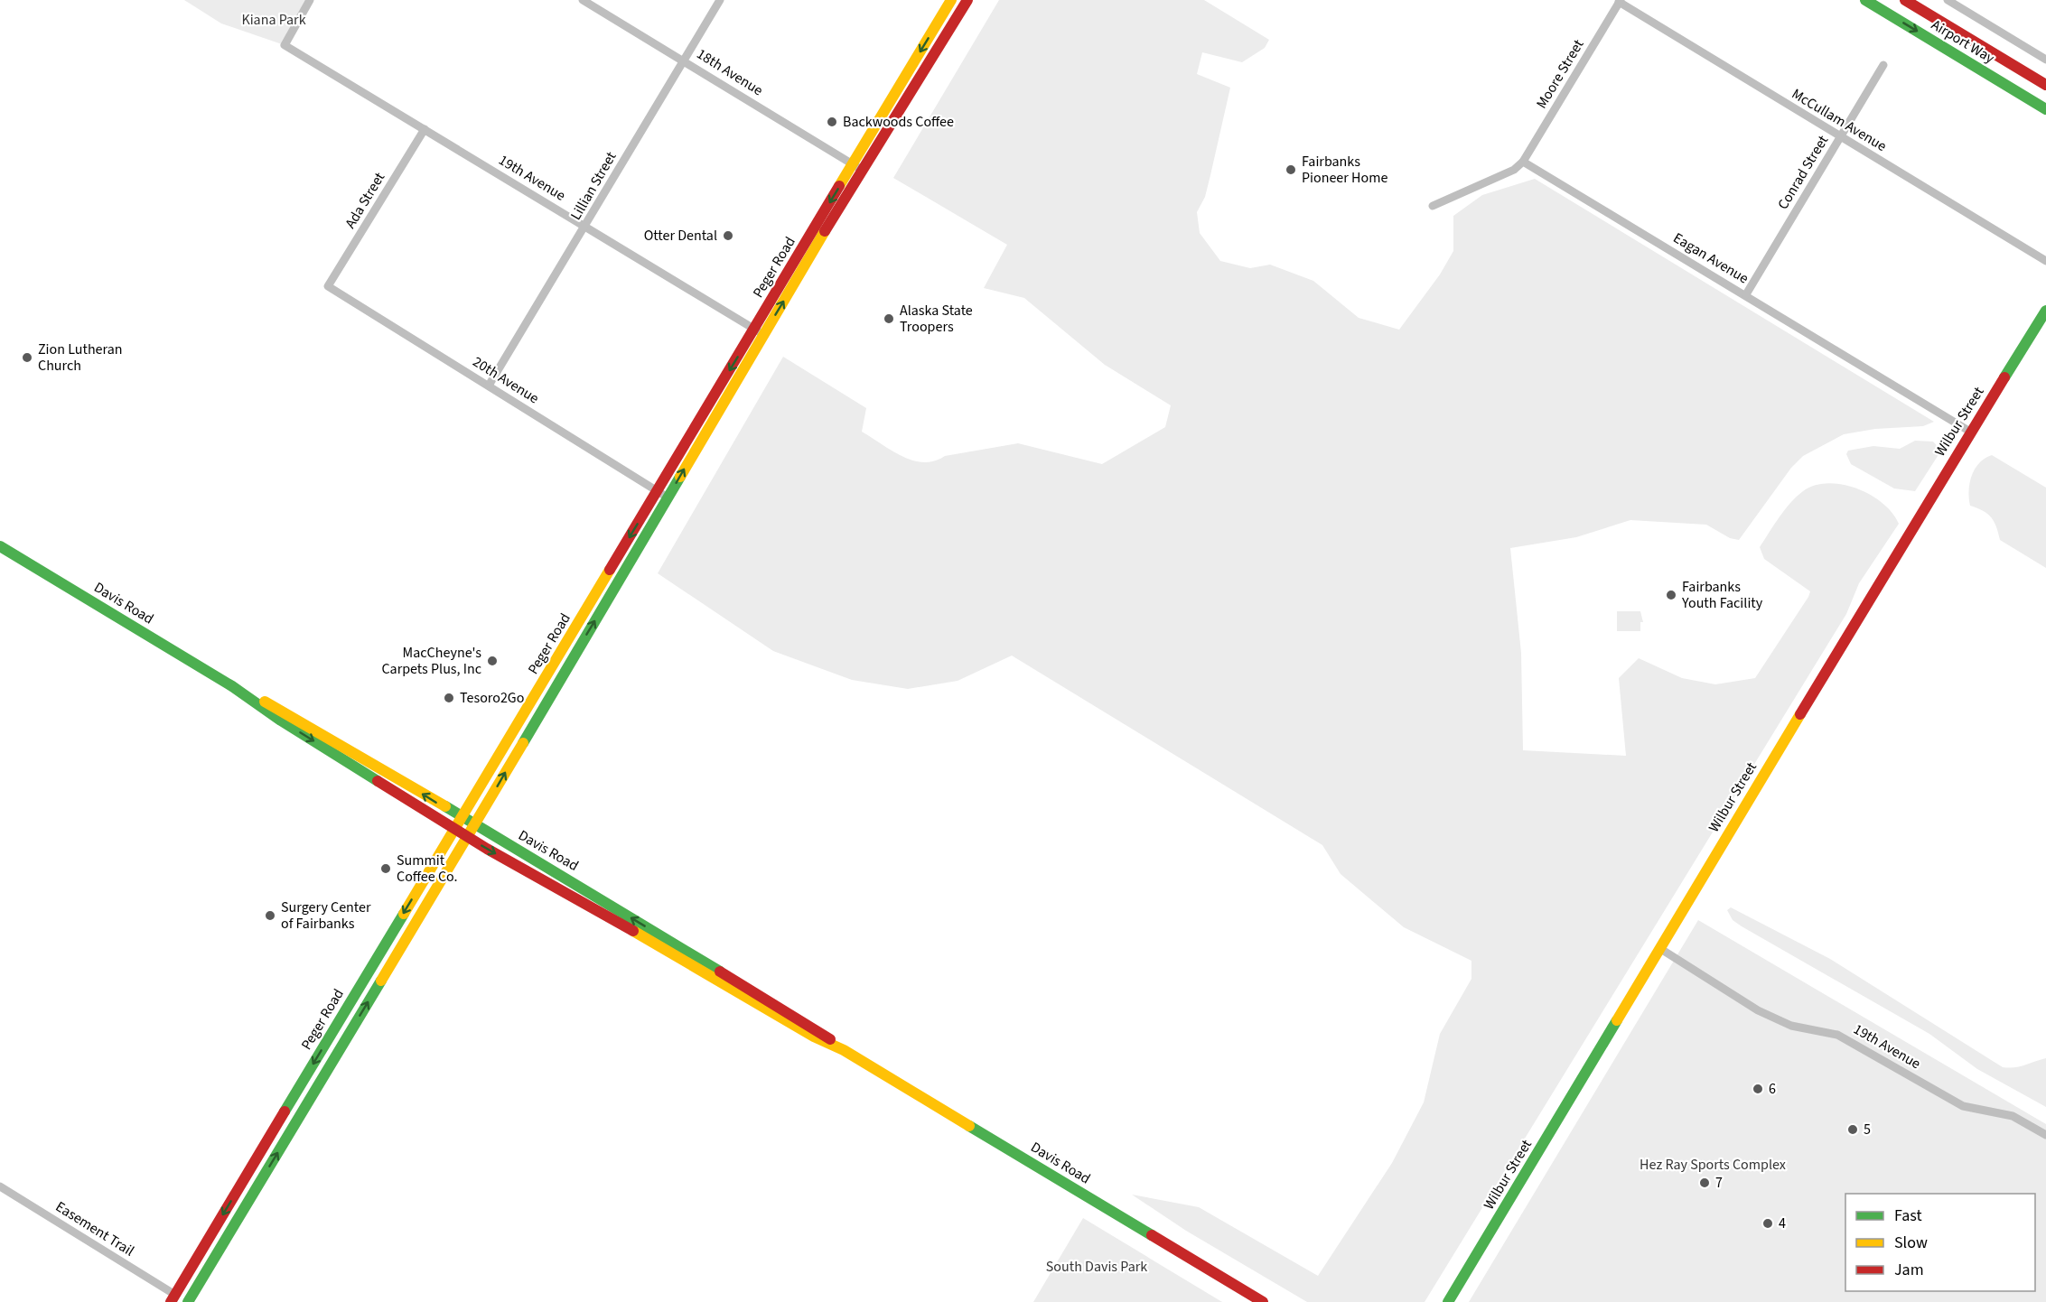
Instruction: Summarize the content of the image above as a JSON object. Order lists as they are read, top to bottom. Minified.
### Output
{"streets":{"street":["Airport Way","18th Avenue","Moore Street","McCullam Avenue","Conrad Street","19th Avenue","Lillian Street","Ada Street","Eagan Avenue","Peger Road","20th Avenue","Wilbur Street","Davis Road","Easement Trail"]},"crossings":[["18th Avenue","Lillian Street"],["18th Avenue","Peger Road"],["Moore Street","McCullam Avenue"],["Moore Street","Eagan Avenue"],["McCullam Avenue","Conrad Street"],["Conrad Street","Eagan Avenue"],["19th Avenue","Lillian Street"],["19th Avenue","Ada Street"],["19th Avenue","Peger Road"],["19th Avenue","Wilbur Street"],["Lillian Street","20th Avenue"],["Ada Street","20th Avenue"],["Eagan Avenue","Wilbur Street"],["Peger Road","20th Avenue"],["Peger Road","Davis Road"],["Peger Road","Easement Trail"]],"parks":["Kiana Park","Hez Ray Sports Complex","South Davis Park"],"places":["Backwoods Coffee","Fairbanks Pioneer Home","Otter Dental","Alaska State Troopers","Zion Lutheran Church","Fairbanks Youth Facility","MacCheyne's Carpets Plus, Inc","Tesoro2Go","Summit Coffee Co.","Surgery Center of Fairbanks","6","5","7","4"],"legend":["Fast","Slow","Jam"]}
